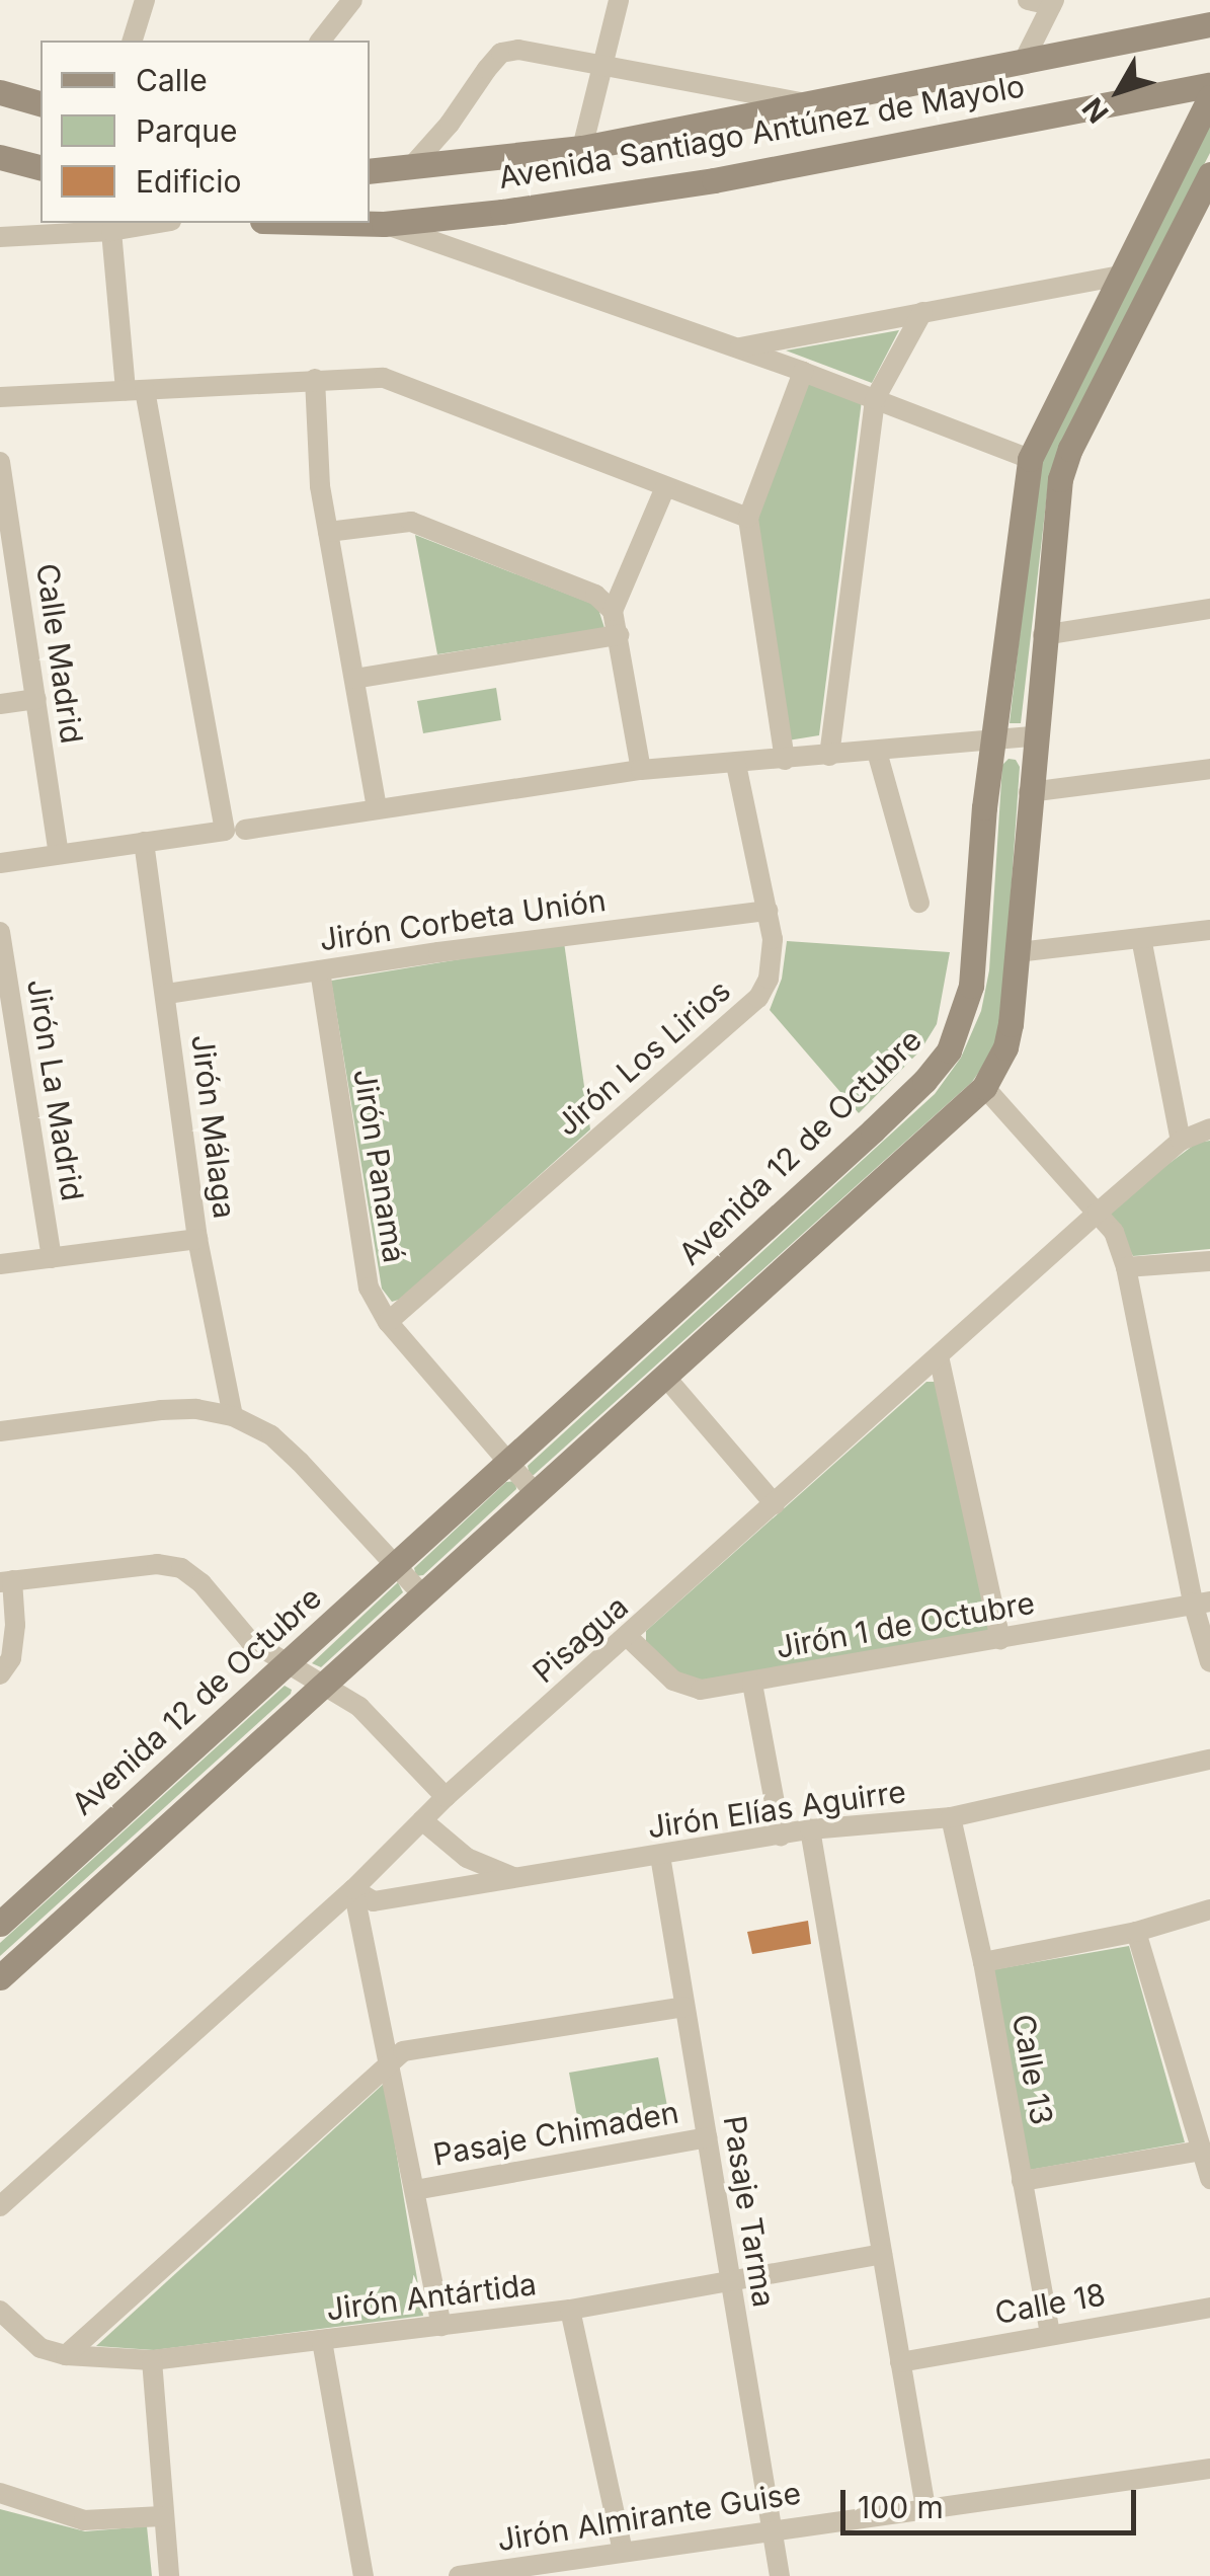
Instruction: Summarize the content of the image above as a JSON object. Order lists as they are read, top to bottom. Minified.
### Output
{"streets":{"main road":["Avenida Santiago Antúnez de Mayolo","Avenida 12 de Octubre"],"street":["Calle Madrid","Jirón Corbeta Unión","Jirón Los Lirios","Jirón La Madrid","Jirón Málaga","Jirón Panamá","Jirón 1 de Octubre","Pisagua","Jirón Elías Aguirre","Calle 13","Pasaje Chimaden","Pasaje Tarma","Jirón Antártida","Calle 18","Jirón Almirante Guise"]},"crossings":[["Avenida Santiago Antúnez de Mayolo","Avenida 12 de Octubre"],["Jirón Corbeta Unión","Jirón Los Lirios"],["Jirón Corbeta Unión","Jirón Málaga"],["Jirón Corbeta Unión","Jirón Panamá"],["Jirón Los Lirios","Jirón Panamá"],["Avenida 12 de Octubre","Jirón Panamá"],["Jirón 1 de Octubre","Pisagua"],["Pisagua","Jirón Elías Aguirre"],["Jirón Elías Aguirre","Calle 13"],["Jirón Elías Aguirre","Pasaje Tarma"],["Calle 13","Calle 18"],["Pasaje Chimaden","Pasaje Tarma"],["Pasaje Tarma","Jirón Antártida"],["Pasaje Tarma","Jirón Almirante Guise"]],"legend":["Calle","Parque","Edificio"],"scale_bar":"100 m","north":"bottom left"}
